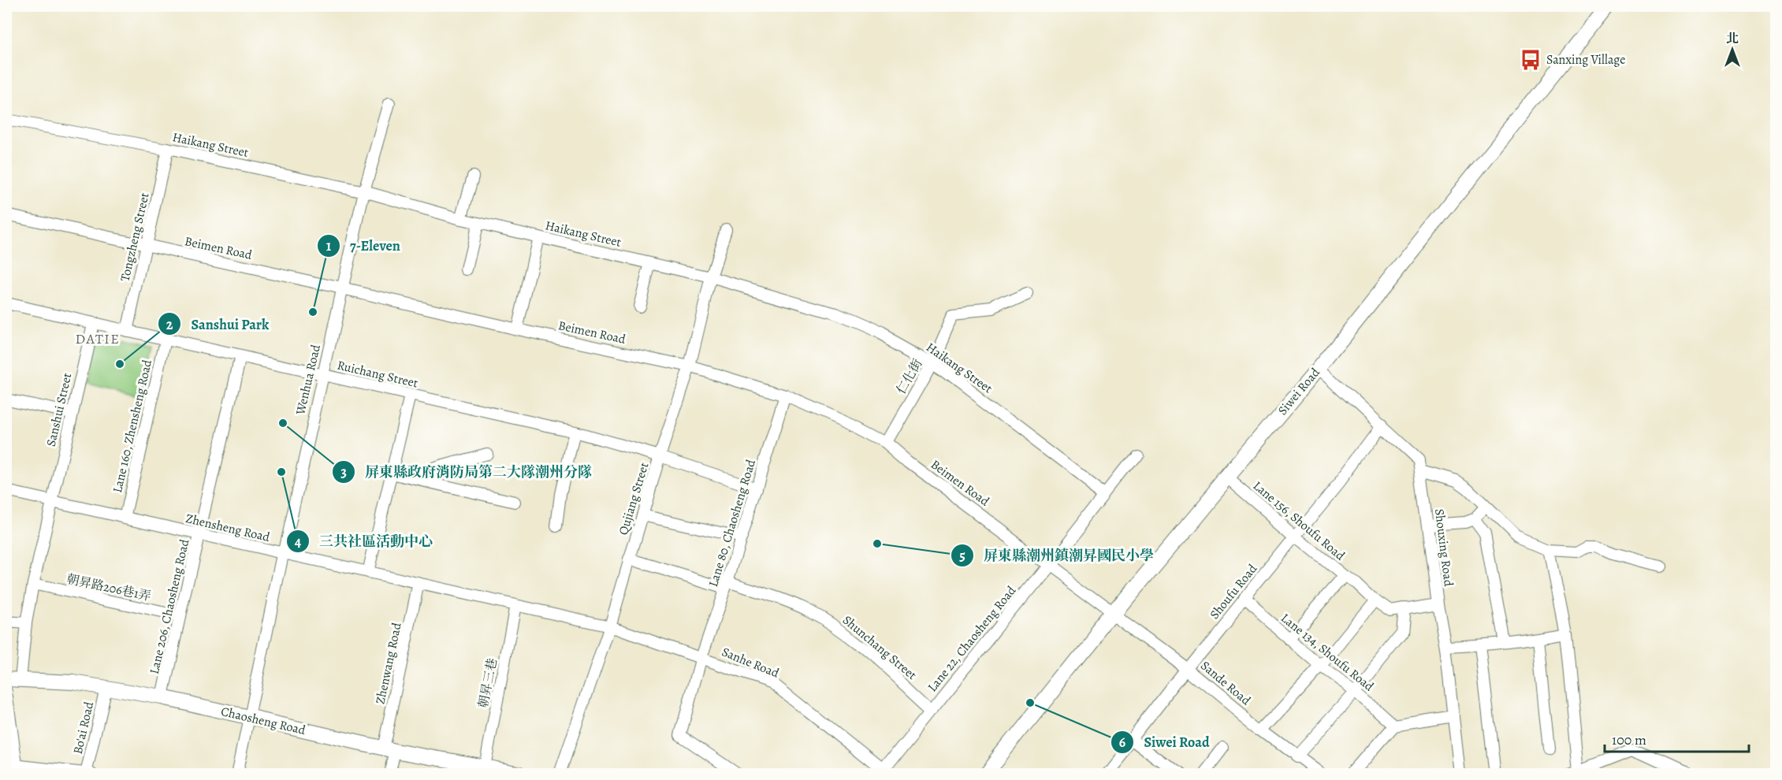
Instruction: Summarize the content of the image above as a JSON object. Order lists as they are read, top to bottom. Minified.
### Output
{"streets":{"main road":["Siwei Road","Chaosheng Road"],"street":["Haikang Street","Tongzheng Street","Beimen Road","Ruichang Street","仁化街","Wenhua Road","Sanshui Street","Lane 160, Zhensheng Road","Qujiang Street","Lane 156, Shoufu Road","Lane 80, Chaosheng Road","Zhensheng Road","Shouxing Road","朝昇路206巷1弄","Shoufu Road","Lane 206, Chaosheng Road","Lane 22, Chaosheng Road","Shunchang Street","Lane 134, Shoufu Road","Sanhe Road","Zhenwang Road","朝昇三巷","Sande Road","Bo'ai Road"]},"crossings":[["Haikang Street","Tongzheng Street"],["Haikang Street","仁化街"],["Haikang Street","Wenhua Road"],["Haikang Street","Qujiang Street"],["Haikang Street","Lane 22, Chaosheng Road"],["Tongzheng Street","Beimen Road"],["Tongzheng Street","Ruichang Street"],["Beimen Road","仁化街"],["Beimen Road","Wenhua Road"],["Beimen Road","Siwei Road"],["Beimen Road","Qujiang Street"],["Beimen Road","Lane 80, Chaosheng Road"],["Beimen Road","Lane 22, Chaosheng Road"],["Beimen Road","Sande Road"],["Ruichang Street","Wenhua Road"],["Ruichang Street","Sanshui Street"],["Ruichang Street","Lane 160, Zhensheng Road"],["Ruichang Street","Qujiang Street"],["Ruichang Street","Lane 80, Chaosheng Road"],["Ruichang Street","Lane 206, Chaosheng Road"],["Wenhua Road","Zhensheng Road"],["Wenhua Road","Chaosheng Road"],["Siwei Road","Lane 156, Shoufu Road"],["Siwei Road","Shouxing Road"],["Siwei Road","Sande Road"],["Sanshui Street","Zhensheng Road"],["Sanshui Street","朝昇路206巷1弄"],["Sanshui Street","Chaosheng Road"],["Lane 160, Zhensheng Road","Zhensheng Road"],["Qujiang Street","Zhensheng Road"],["Qujiang Street","Shunchang Street"],["Qujiang Street","Sanhe Road"],["Lane 156, Shoufu Road","Shouxing Road"],["Lane 156, Shoufu Road","Shoufu Road"],["Lane 80, Chaosheng Road","Shunchang Street"],["Lane 80, Chaosheng Road","Sanhe Road"],["Zhensheng Road","Lane 206, Chaosheng Road"],["Zhensheng Road","Sanhe Road"],["Zhensheng Road","Zhenwang Road"],["Zhensheng Road","朝昇三巷"],["Shouxing Road","Shoufu Road"],["朝昇路206巷1弄","Lane 206, Chaosheng Road"],["Shoufu Road","Lane 134, Shoufu Road"],["Shoufu Road","Sande Road"],["Lane 206, Chaosheng Road","Chaosheng Road"],["Lane 22, Chaosheng Road","Shunchang Street"],["Lane 22, Chaosheng Road","Sanhe Road"],["Zhenwang Road","Chaosheng Road"],["朝昇三巷","Chaosheng Road"],["Chaosheng Road","Bo'ai Road"]],"districts":["DATIE"],"places":{"bus stop":["Sanxing Village"],"other":["7-Eleven","Sanshui Park","屏東縣政府消防局第二大隊潮州分隊","三共社區活動中心","屏東縣潮州鎮潮昇國民小學","Siwei Road"]},"scale_bar":"100 m","north":"top"}
